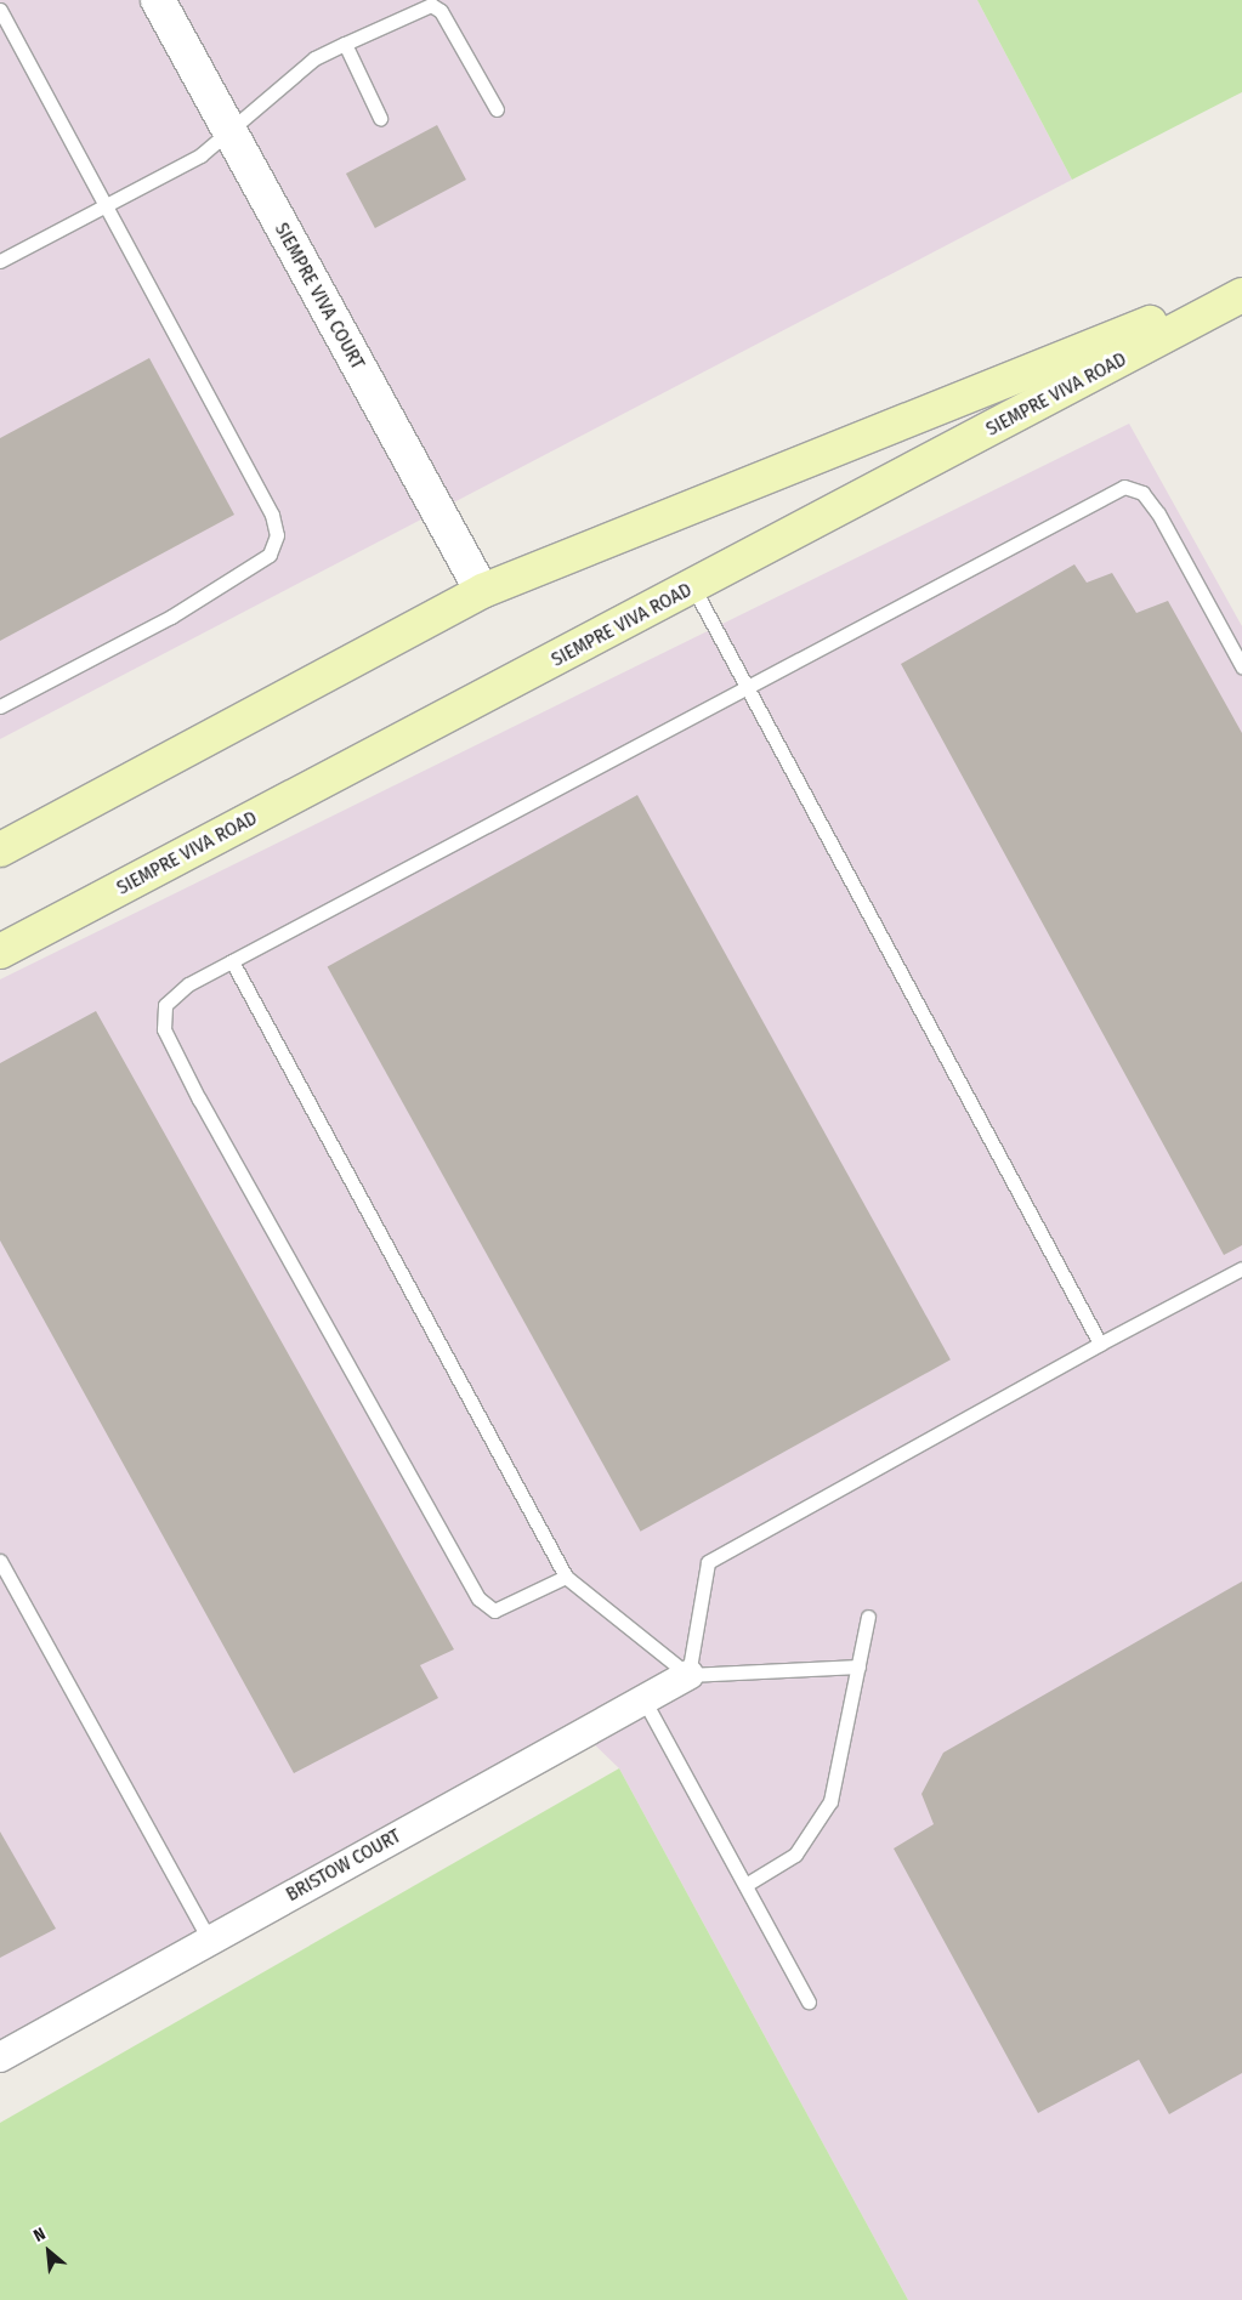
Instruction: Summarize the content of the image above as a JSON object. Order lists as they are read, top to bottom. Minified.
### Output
{"streets":{"main road":["SIEMPRE VIVA ROAD"],"street":["SIEMPRE VIVA COURT","BRISTOW COURT"]},"crossings":[["SIEMPRE VIVA COURT","SIEMPRE VIVA ROAD"]],"north":"top left"}
